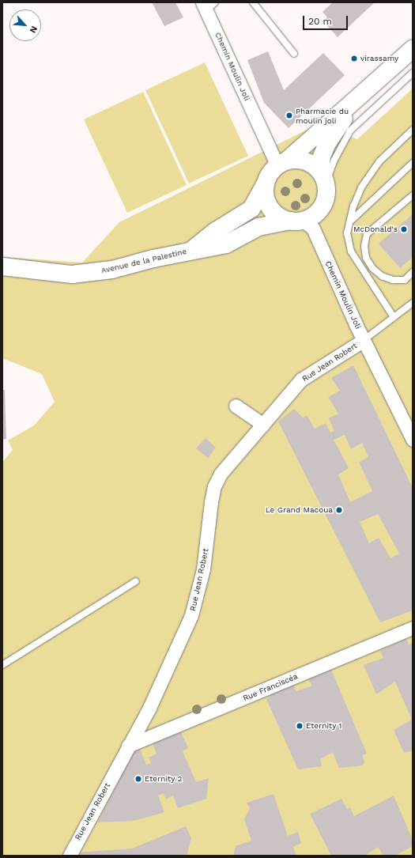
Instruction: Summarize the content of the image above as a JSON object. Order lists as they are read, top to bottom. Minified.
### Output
{"streets":{"main road":["Avenue de la Palestine"],"street":["Chemin Moulin Joli","Rue Jean Robert","Rue Franciscéa"]},"crossings":[["Chemin Moulin Joli","Avenue de la Palestine"],["Chemin Moulin Joli","Rue Jean Robert"],["Rue Jean Robert","Rue Franciscéa"]],"places":["virassamy","Pharmacie du moulin joli","McDonald's","Le Grand Macoua","Eternity 1","Eternity 2"],"scale_bar":"20 m","north":"bottom right"}
